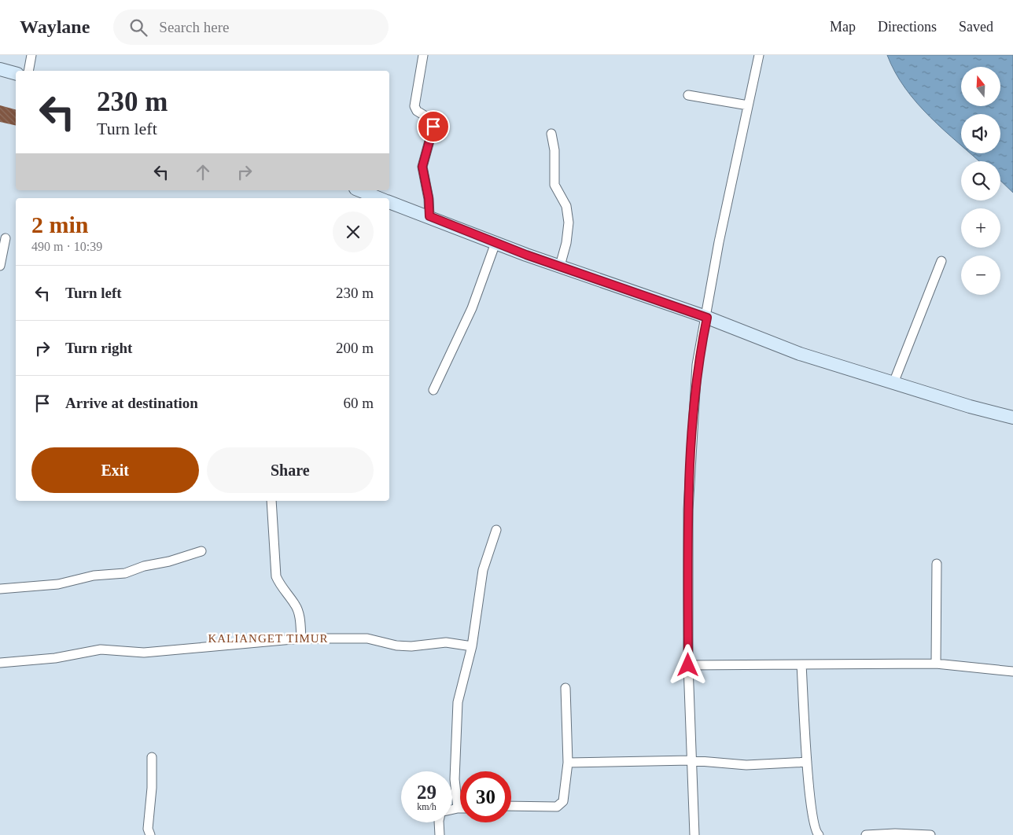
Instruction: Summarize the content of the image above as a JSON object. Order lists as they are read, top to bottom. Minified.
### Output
{"districts":["KALIANGET TIMUR"],"north":"top","page":{"header":"Waylane","search":"Search here","nav":["Map","Directions","Saved"],"map_buttons":["+","−"],"turn":["230 m","Turn left"],"heading":["2 min","490 m · 10:39"],"list":[{"name":"Turn left","value":"230 m"},{"name":"Turn right","value":"200 m"},{"name":"Arrive at destination","value":"60 m"}],"buttons":["Exit","Share"],"speed":"29 km/h","limit":"30"}}
